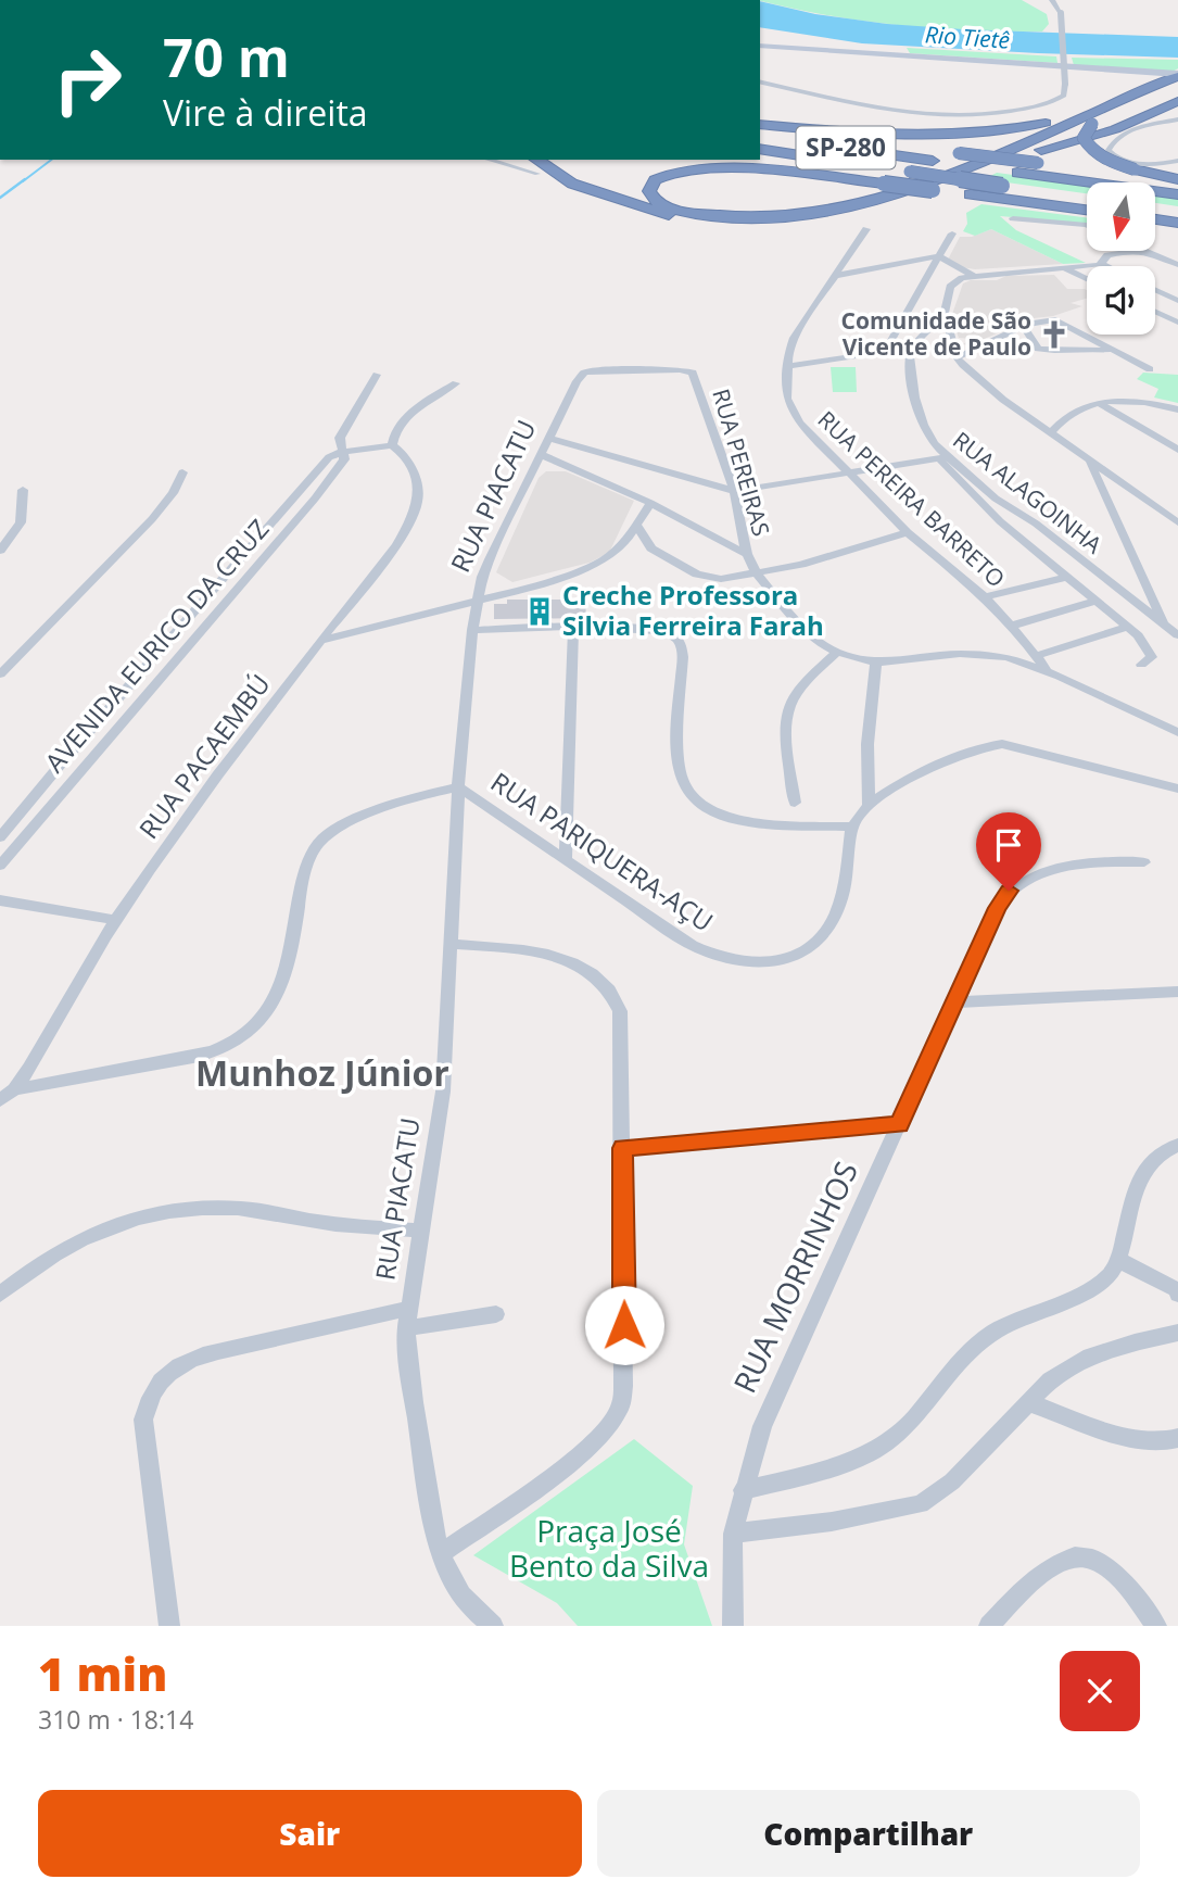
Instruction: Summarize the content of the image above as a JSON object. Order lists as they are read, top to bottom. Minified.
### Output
{"streets":{"highway":["SP-280"],"street":["RUA PEREIRAS","RUA ALAGOINHA","RUA PIACATU","RUA PEREIRA BARRETO","AVENIDA EURICO DA CRUZ","RUA PACAEMBÚ","RUA PARIQUERA-AÇU","RUA MORRINHOS"]},"crossings":[["RUA PEREIRAS","RUA PIACATU"],["RUA PIACATU","RUA PARIQUERA-AÇU"]],"districts":["Munhoz Júnior"],"water":["Rio Tietê"],"parks":["Praça José Bento da Silva"],"places":{"church":["Comunidade São Vicente de Paulo"],"building":["Creche Professora Silvia Ferreira Farah"]},"north":"bottom","page":{"turn":["70 m","Vire à direita"],"heading":["1 min","310 m · 18:14"],"buttons":["Sair","Compartilhar"]}}
